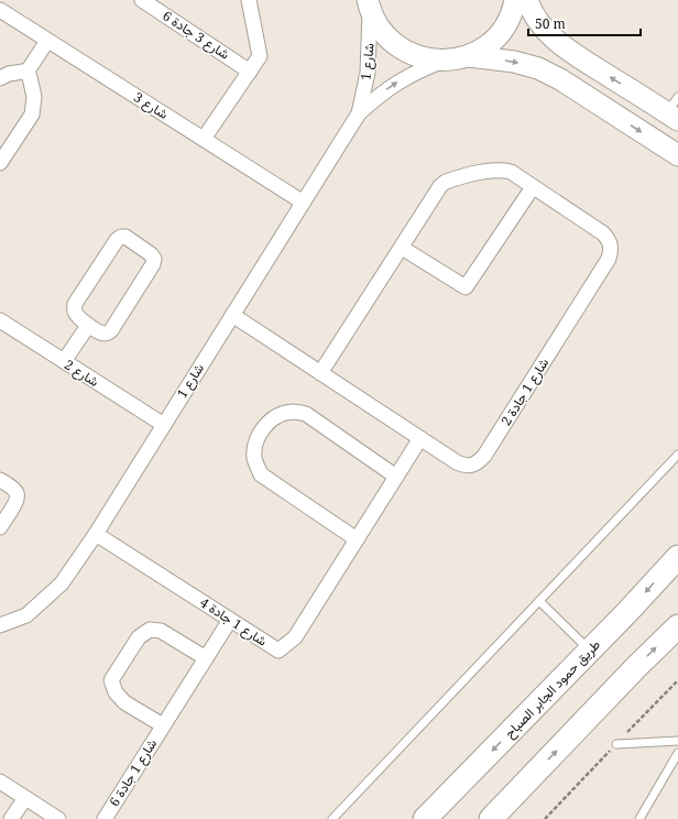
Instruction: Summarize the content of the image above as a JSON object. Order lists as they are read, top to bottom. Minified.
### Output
{"streets":{"main road":["طريق حمود الجابر الصباح"],"street":["شارع 3 جادة 6","شارع 1","شارع 3","شارع 2","شارع 1 جادة 2","شارع 1 جادة 4","شارع 1 جادة 6"]},"crossings":[["شارع 1","شارع 3"],["شارع 1","شارع 2"],["شارع 1","شارع 1 جادة 2"],["شارع 1","شارع 1 جادة 4"],["شارع 1 جادة 2","شارع 1 جادة 4"],["شارع 1 جادة 4","شارع 1 جادة 6"]],"scale_bar":"50 m"}
